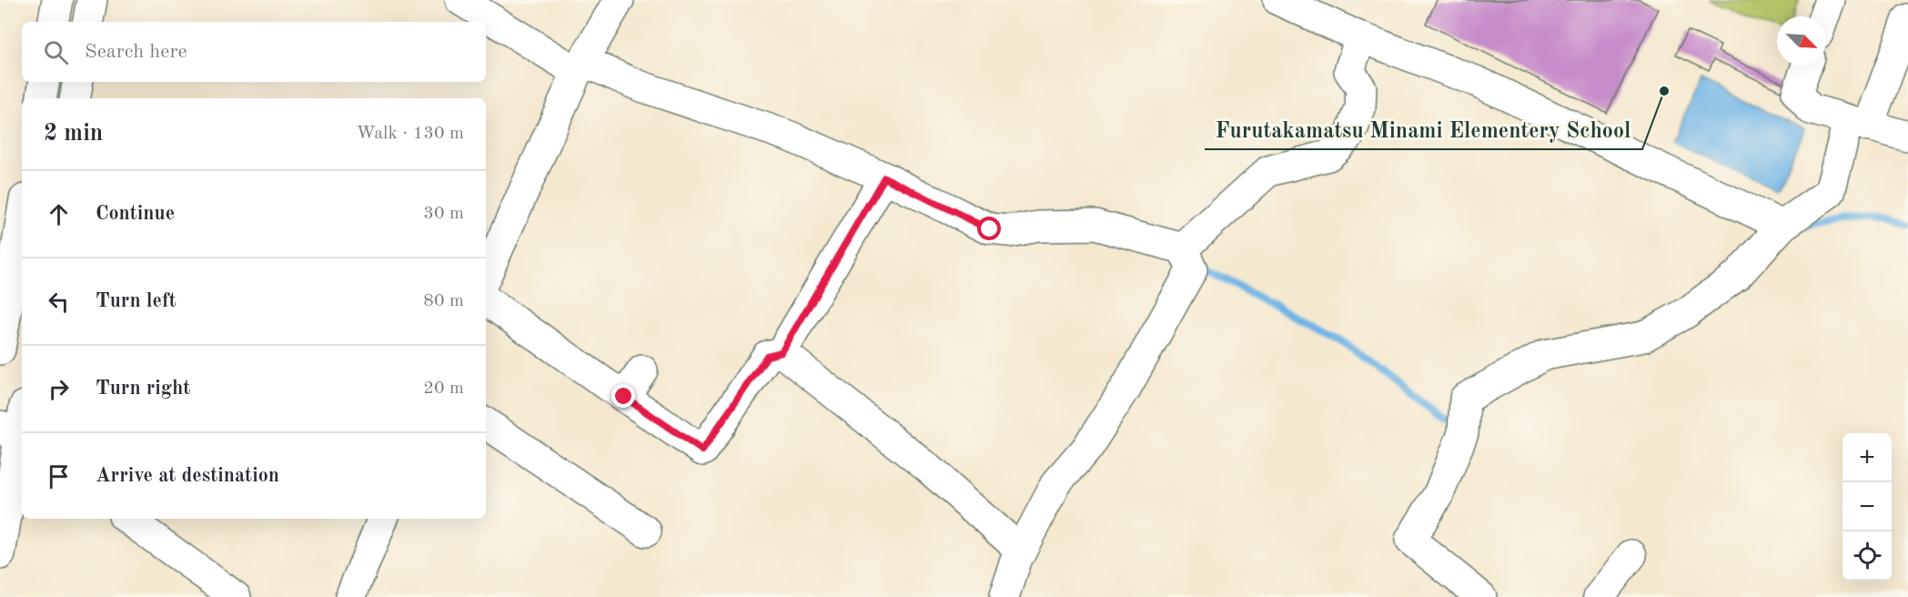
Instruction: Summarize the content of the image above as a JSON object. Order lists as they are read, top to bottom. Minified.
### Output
{"places":["Furutakamatsu Minami Elementery School"],"north":"bottom right","page":{"search":"Search here","heading":["2 min","Walk · 130 m"],"list":[["Continue","30 m"],["Turn left","80 m"],["Turn right","20 m"],"Arrive at destination"],"map_buttons":["+","−"]}}
